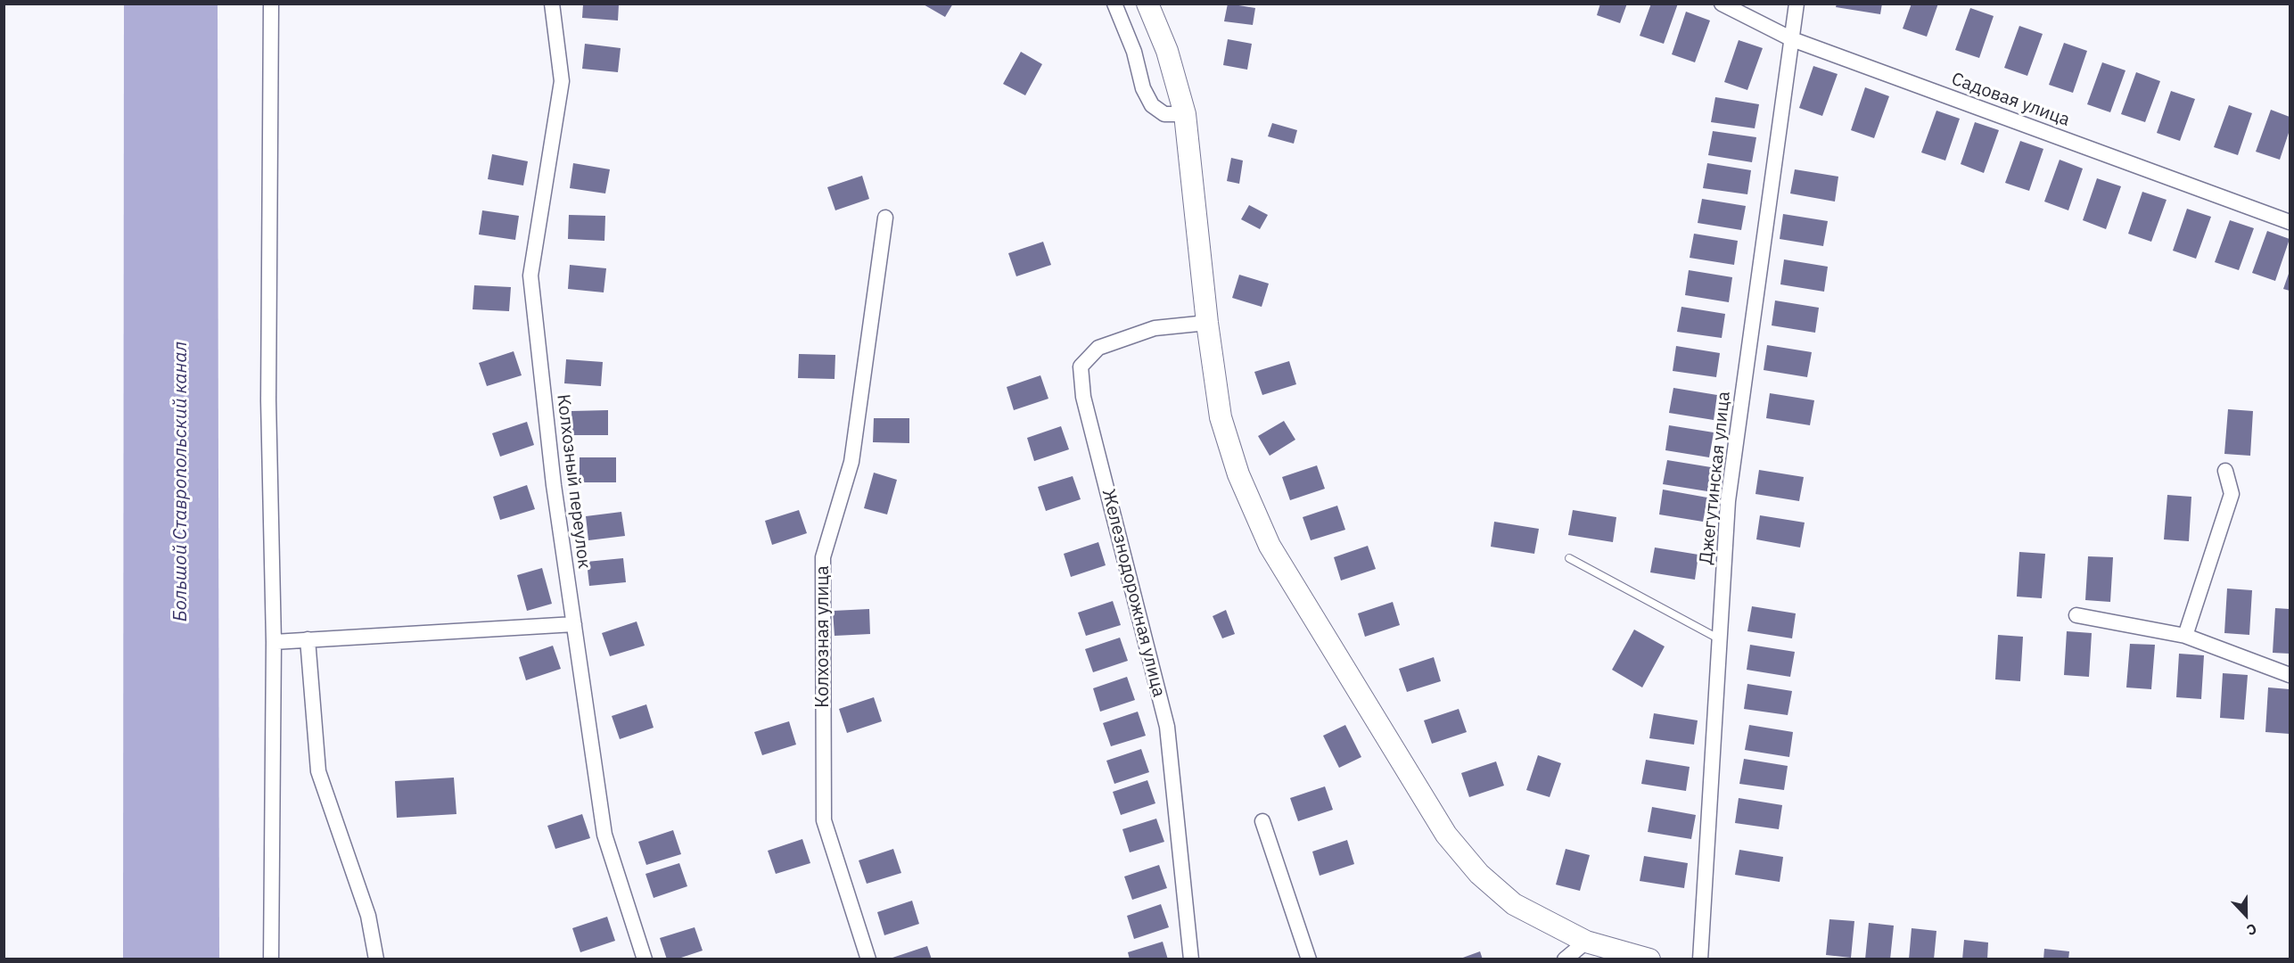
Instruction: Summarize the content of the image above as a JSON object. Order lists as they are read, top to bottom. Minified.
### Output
{"streets":{"street":["Садовая улица","Джегутинская улица","Колхозный переулок","Железнодорожная улица","Колхозная улица"]},"crossings":[["Садовая улица","Джегутинская улица"]],"water":["Большой Ставропольский канал"],"north":"bottom"}
